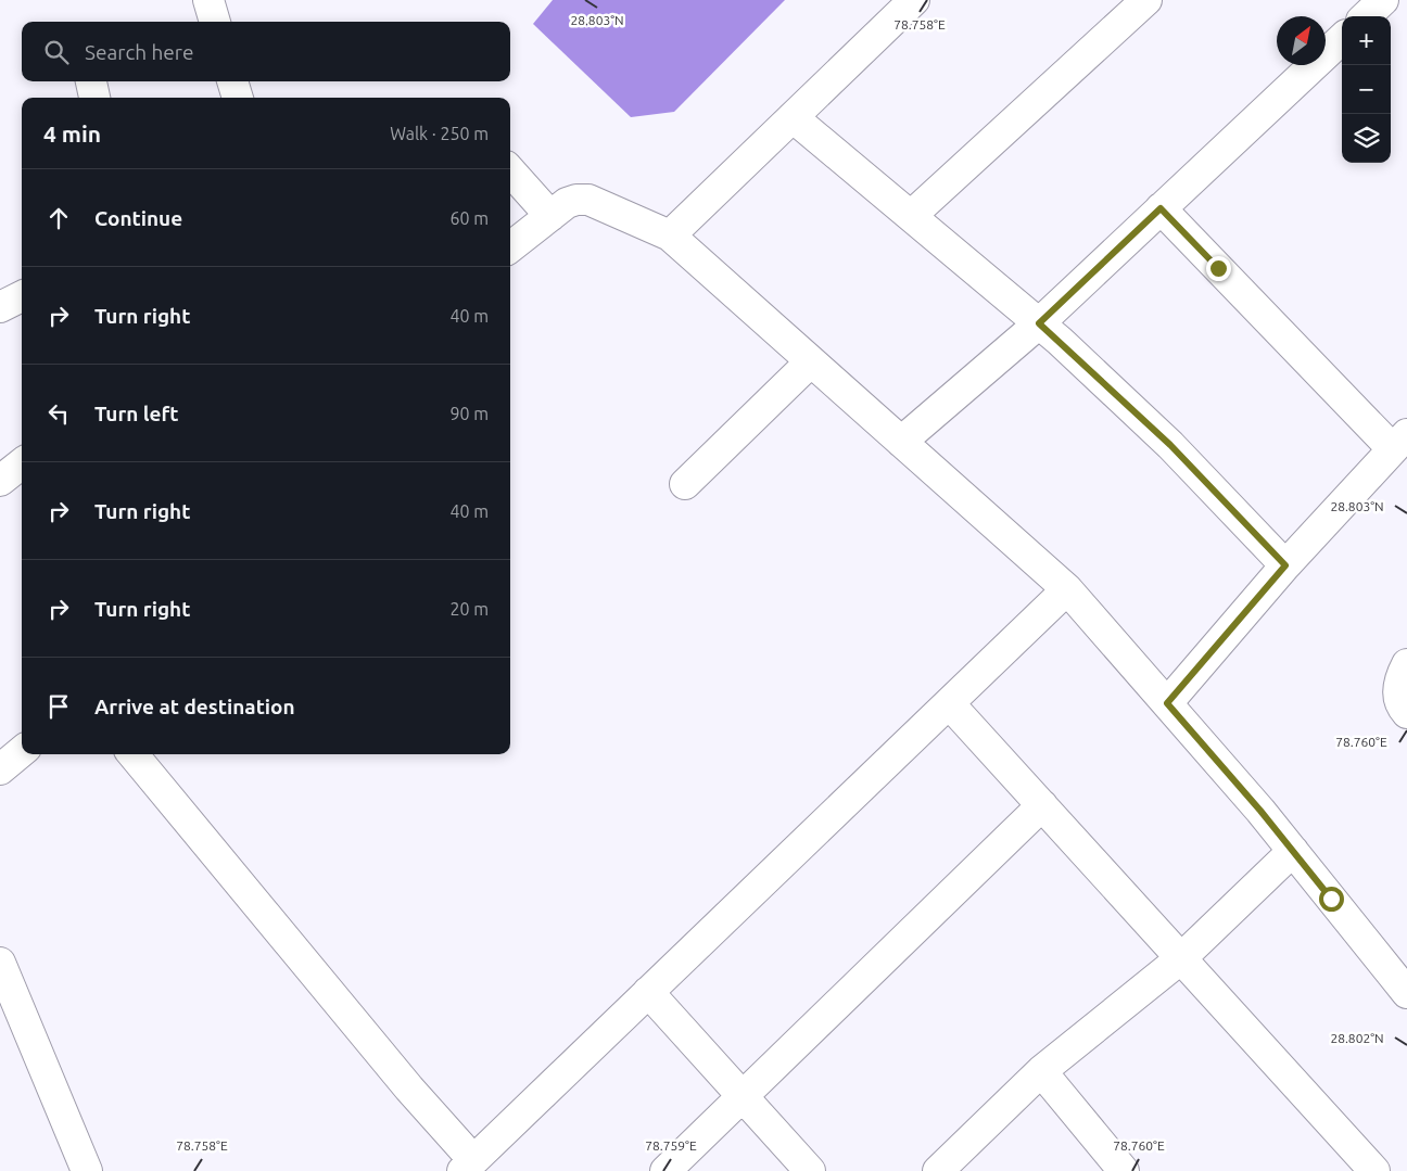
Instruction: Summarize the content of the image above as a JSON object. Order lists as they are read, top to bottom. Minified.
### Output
{"north":"top right","page":{"map_buttons":["+","−"],"search":"Search here","heading":["4 min","Walk · 250 m"],"list":[["Continue","60 m"],["Turn right","40 m"],["Turn left","90 m"],["Turn right","40 m"],["Turn right","20 m"],"Arrive at destination"]},"coordinates":["28.803°N","78.758°E","78.760°E","28.802°N","78.759°E"]}
